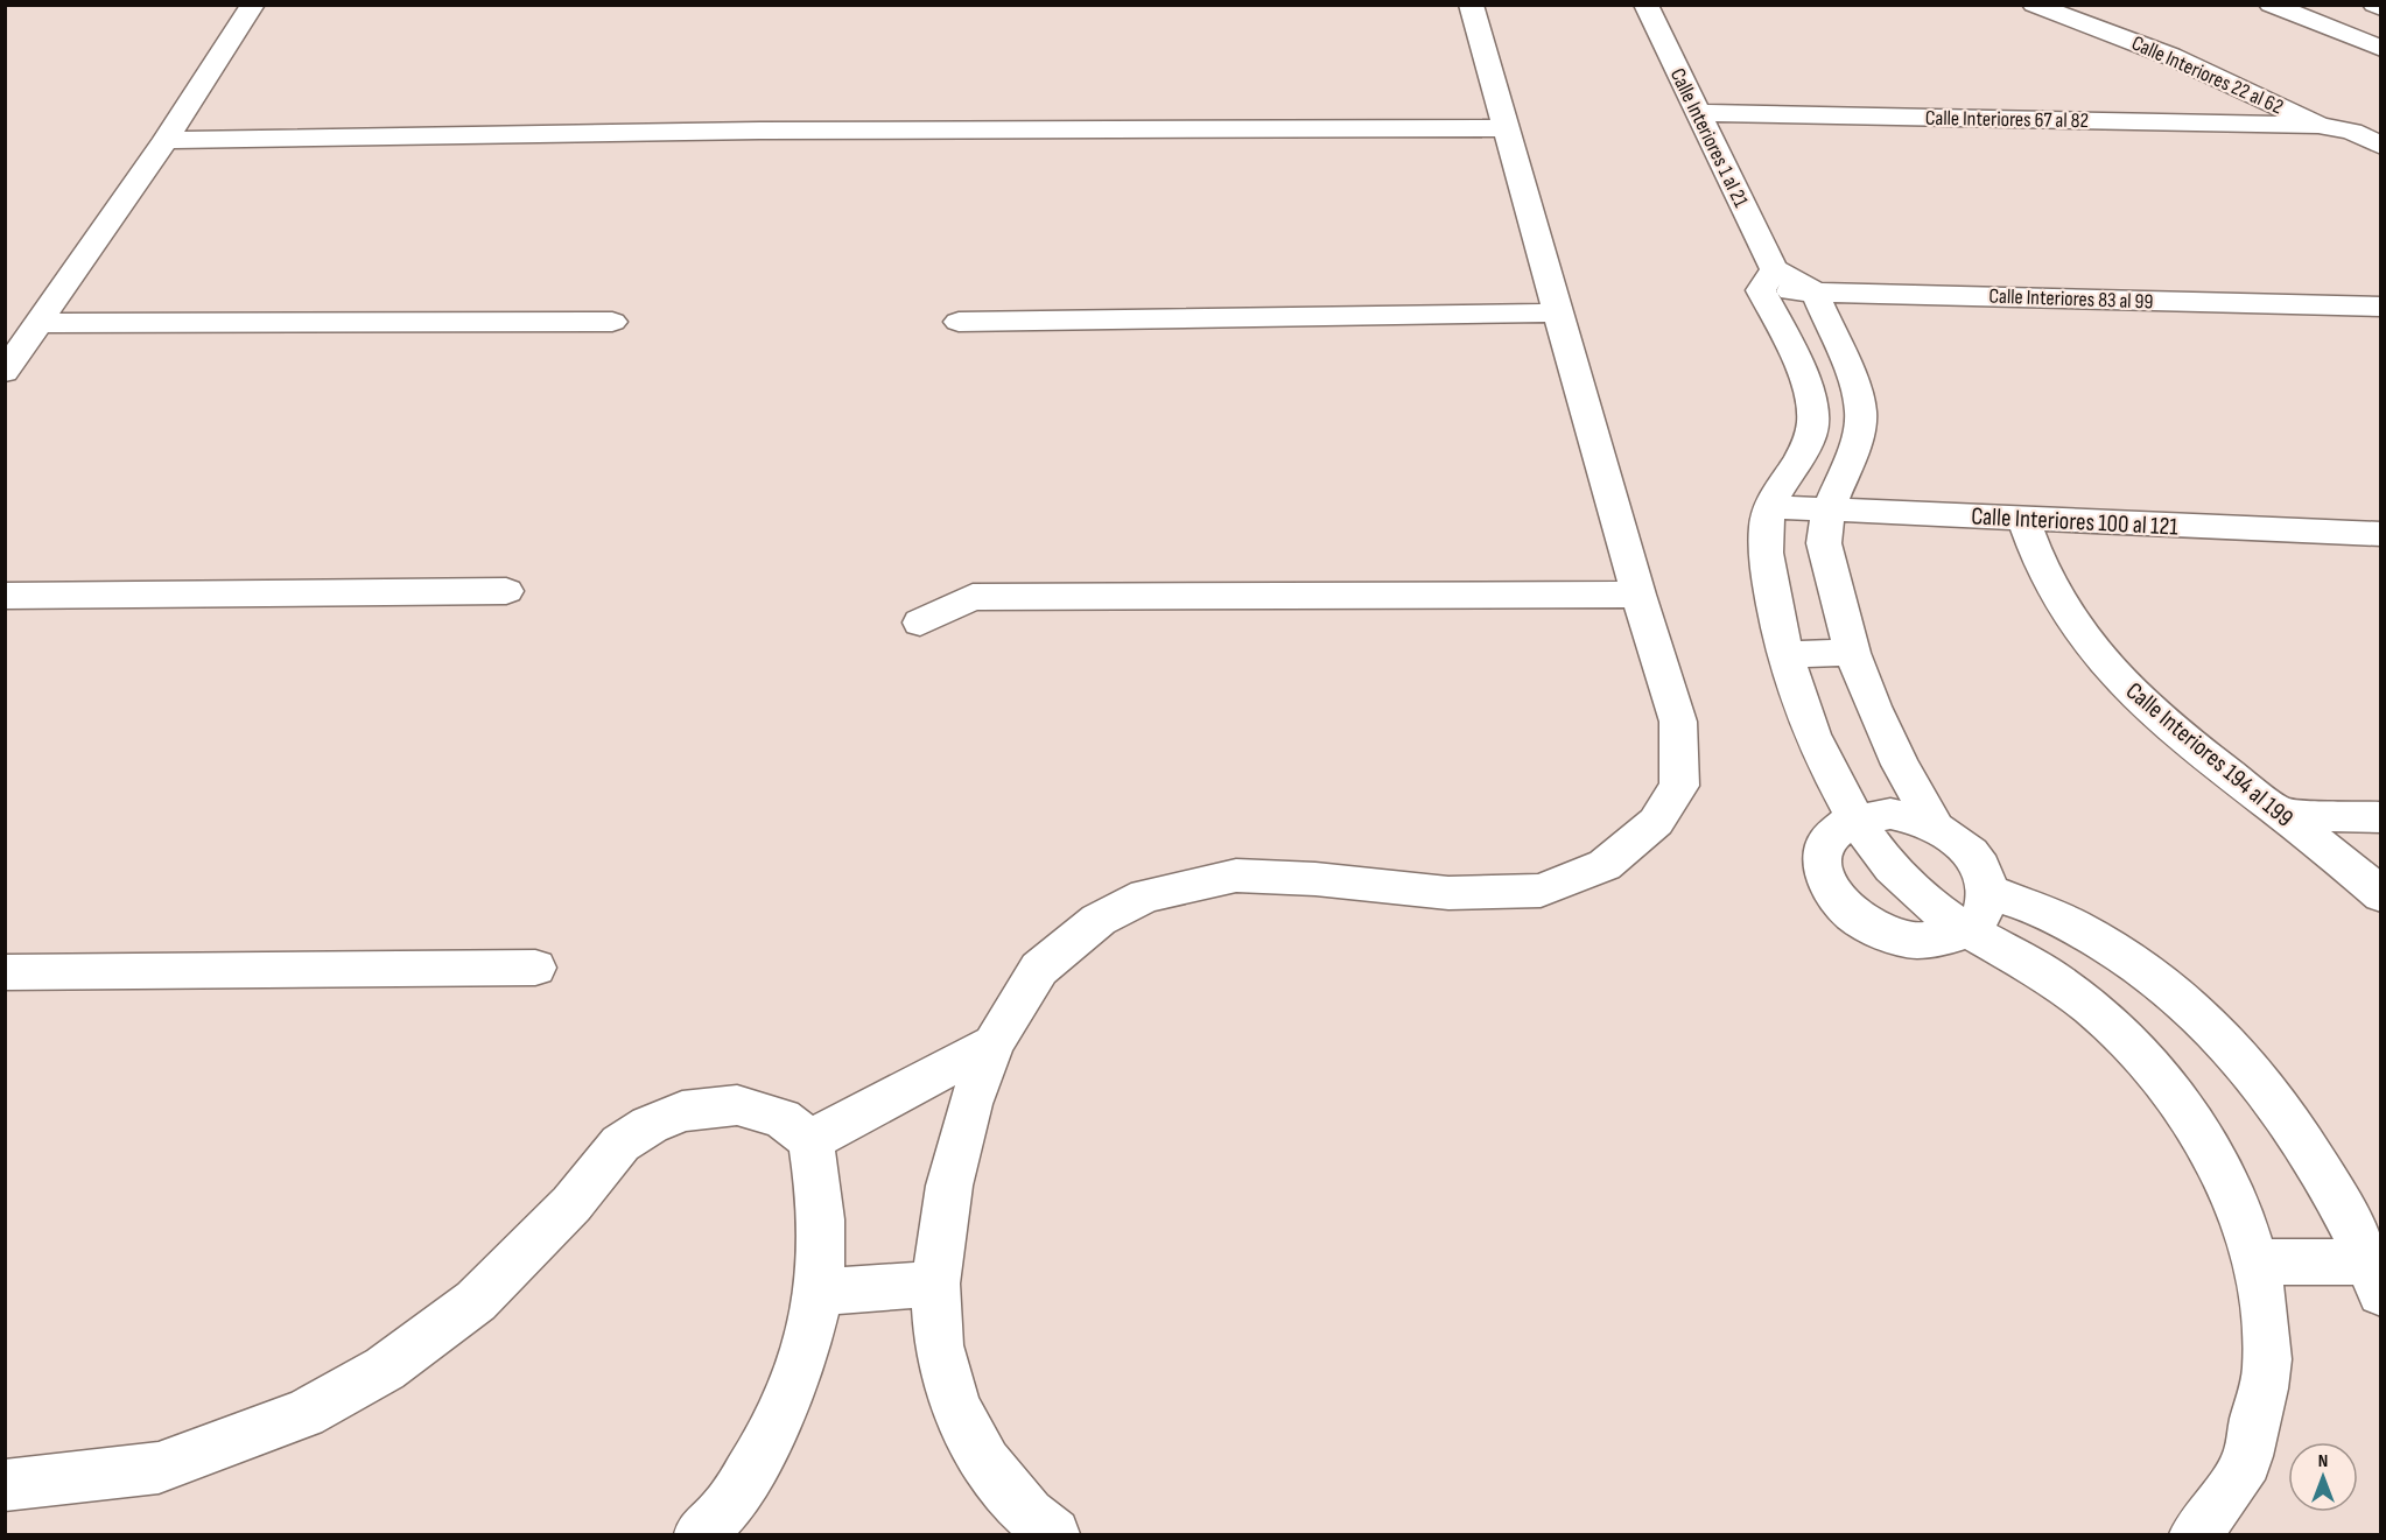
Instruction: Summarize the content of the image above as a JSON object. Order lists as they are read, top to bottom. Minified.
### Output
{"streets":{"street":["Calle Interiores 22 al 62","Calle Interiores 67 al 82","Calle Interiores 1 al 21","Calle Interiores 83 al 99","Calle Interiores 100 al 121","Calle Interiores 194 al 199"]},"crossings":[["Calle Interiores 22 al 62","Calle Interiores 67 al 82"],["Calle Interiores 67 al 82","Calle Interiores 1 al 21"],["Calle Interiores 1 al 21","Calle Interiores 100 al 121"],["Calle Interiores 100 al 121","Calle Interiores 194 al 199"]],"north":"top"}
